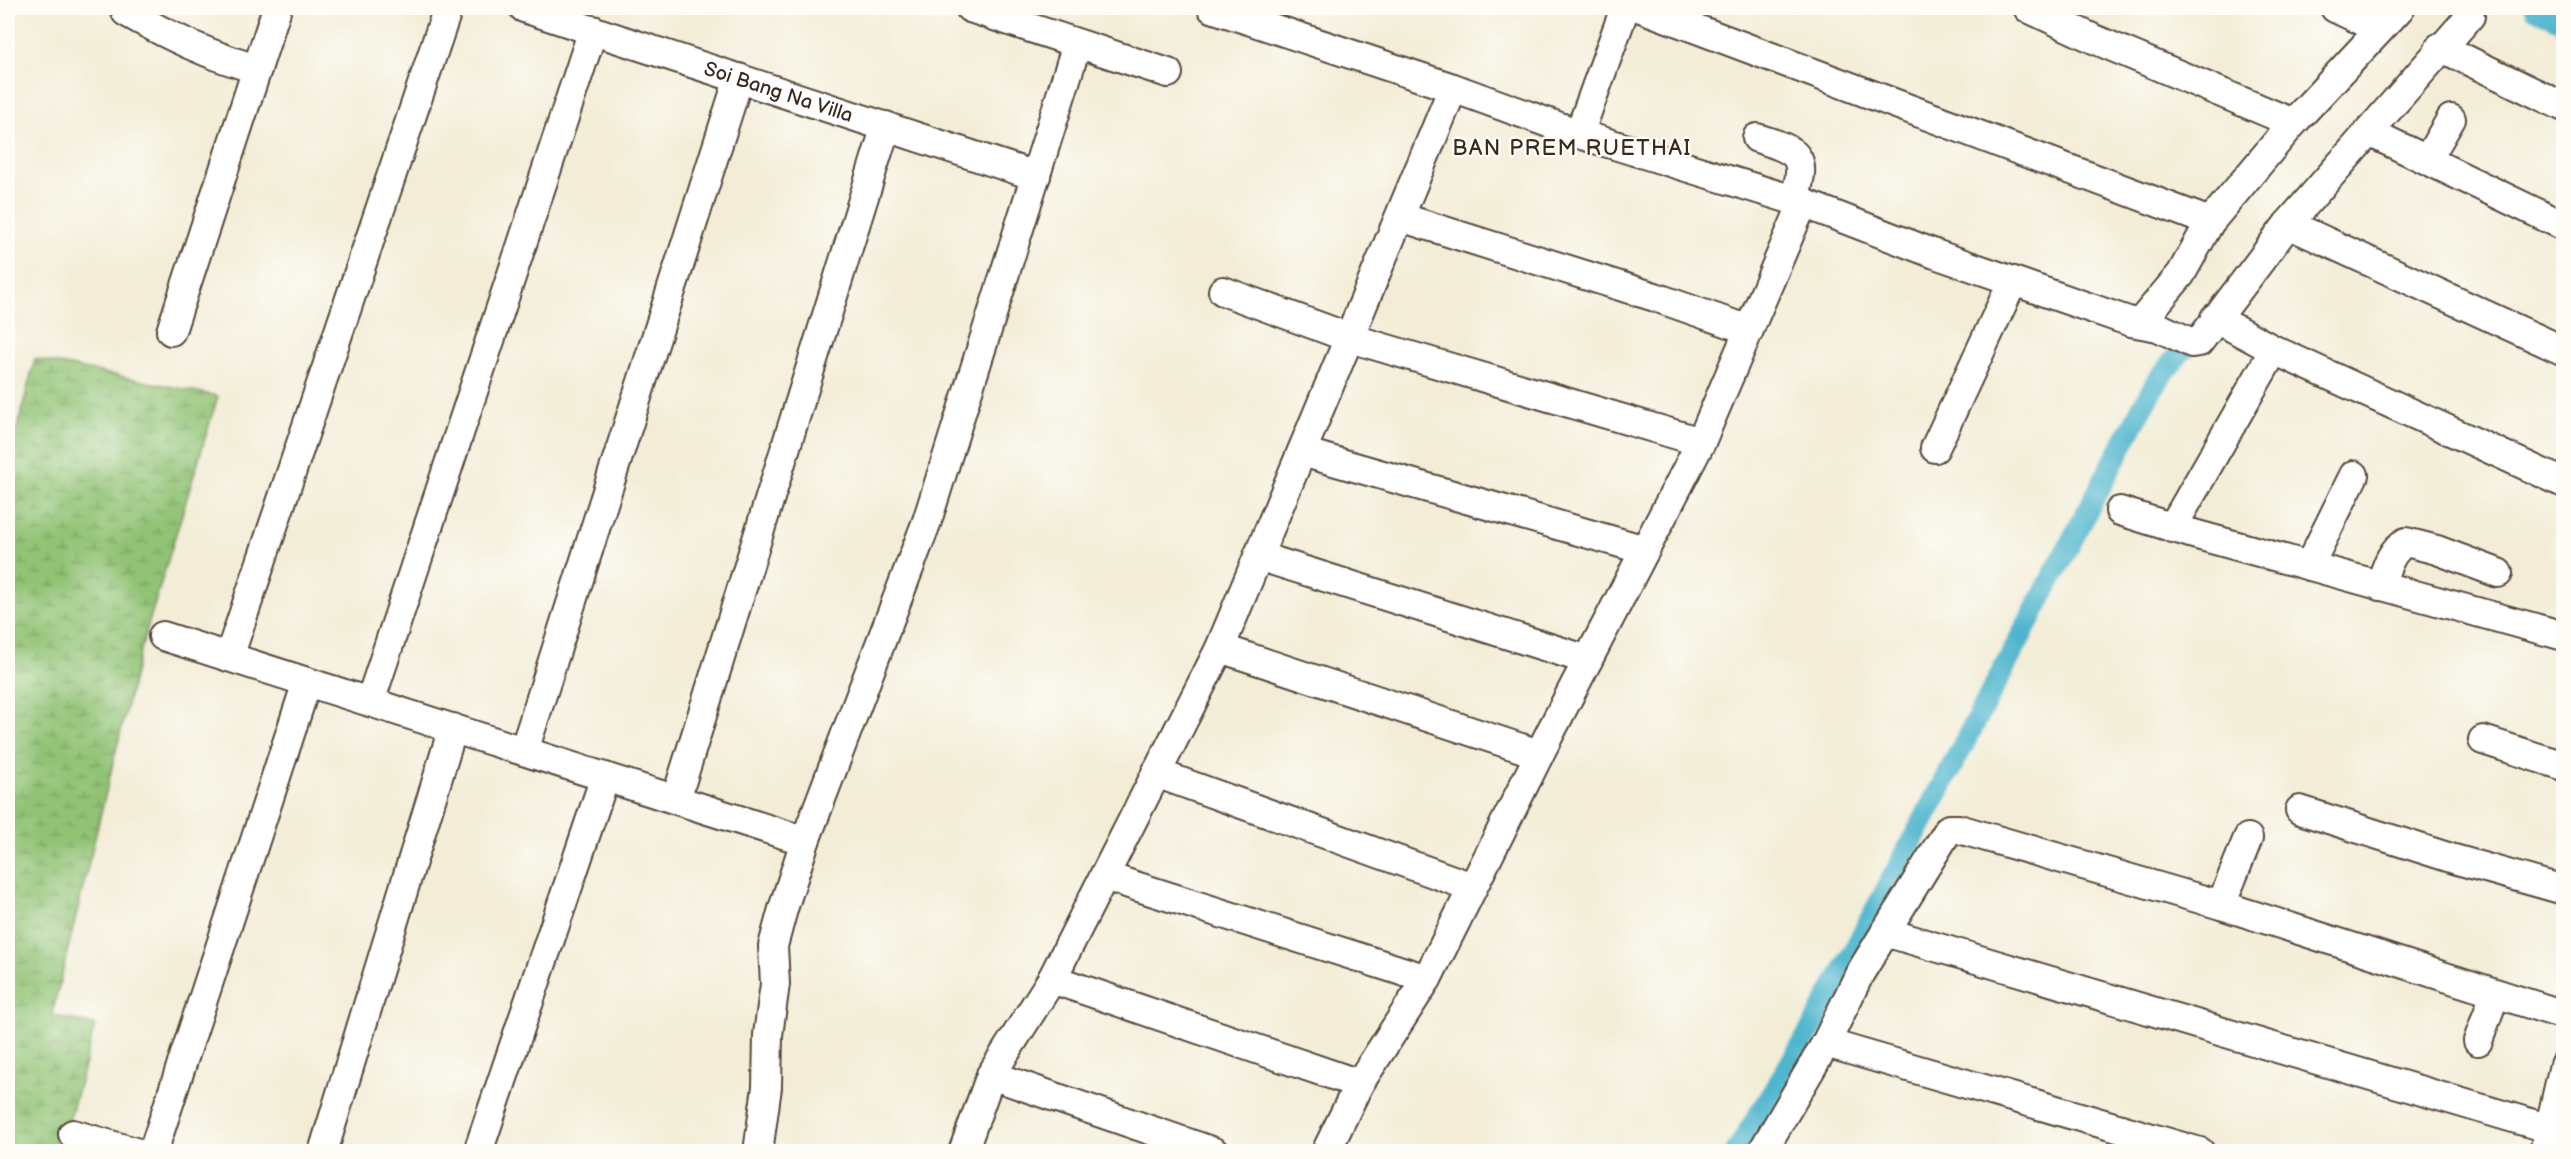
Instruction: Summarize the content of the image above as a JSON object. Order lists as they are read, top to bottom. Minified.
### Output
{"streets":{"street":["Soi Bang Na Villa"]},"districts":["BAN PREM RUETHAI"]}
